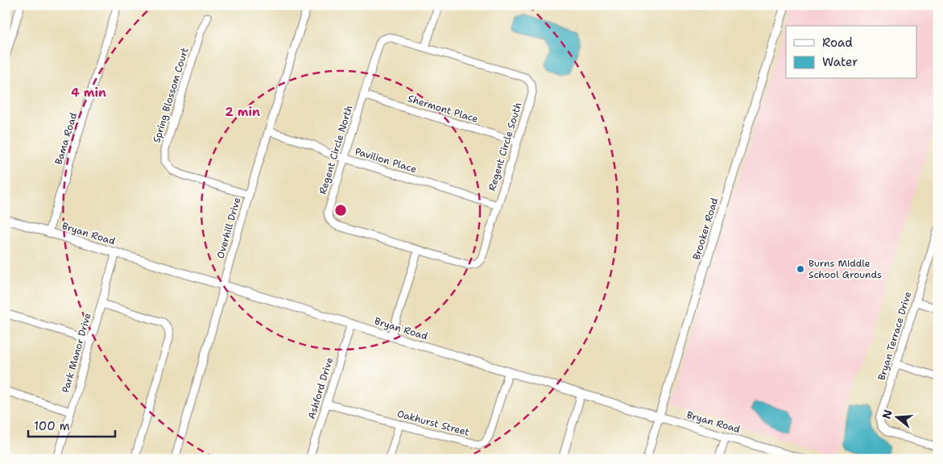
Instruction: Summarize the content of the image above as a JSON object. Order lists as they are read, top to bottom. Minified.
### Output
{"streets":{"street":["Spring Blossom Court","Shermont Place","Bama Road","Regent Circle South","Regent Circle North","Pavilion Place","Overhill Drive","Brooker Road","Bryan Road","Bryan Terrace Drive","Park Manor Drive","Ashford Drive","Oakhurst Street"]},"crossings":[["Spring Blossom Court","Overhill Drive"],["Shermont Place","Regent Circle South"],["Shermont Place","Regent Circle North"],["Bama Road","Bryan Road"],["Regent Circle South","Regent Circle North"],["Regent Circle South","Pavilion Place"],["Regent Circle North","Pavilion Place"],["Pavilion Place","Overhill Drive"],["Overhill Drive","Bryan Road"],["Brooker Road","Bryan Road"],["Bryan Road","Park Manor Drive"],["Bryan Road","Ashford Drive"],["Bryan Road","Oakhurst Street"],["Ashford Drive","Oakhurst Street"]],"places":["Burns Middle School Grounds"],"legend":["Road","Water"],"scale_bar":"100 m","north":"left","rings":["4 min","2 min"]}
